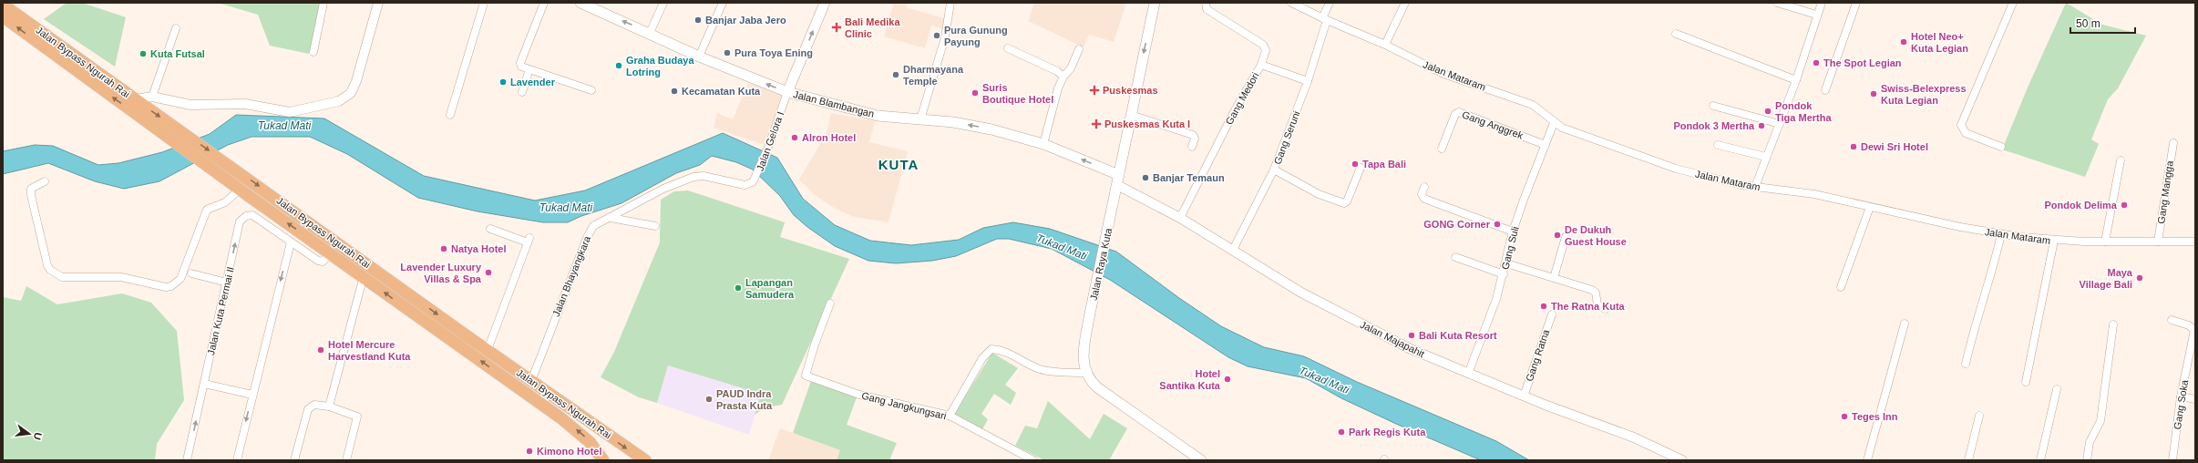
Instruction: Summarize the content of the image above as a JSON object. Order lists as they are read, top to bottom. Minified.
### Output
{"streets":{"highway":["Jalan Bypass Ngurah Rai"],"main road":["Jalan Blambangan","Jalan Raya Kuta"],"street":["Jalan Mataram","Gang Medori","Gang Anggrek","Gang Seruni","Jalan Gelora I","Gang Mangga","Gang Suli","Jalan Bhayangkara","Jalan Kuta Permai II","Jalan Majapahit","Gang Ratna","Gang Soka","Gang Jangkungsari"]},"crossings":[["Jalan Bypass Ngurah Rai","Jalan Bhayangkara"],["Jalan Bypass Ngurah Rai","Jalan Kuta Permai II"],["Jalan Mataram","Gang Seruni"],["Jalan Mataram","Gang Mangga"],["Jalan Mataram","Gang Suli"],["Gang Medori","Jalan Majapahit"],["Jalan Blambangan","Jalan Gelora I"],["Jalan Blambangan","Jalan Raya Kuta"],["Jalan Blambangan","Jalan Majapahit"],["Gang Anggrek","Gang Suli"],["Gang Seruni","Jalan Majapahit"],["Jalan Gelora I","Jalan Bhayangkara"],["Gang Suli","Jalan Majapahit"],["Jalan Raya Kuta","Jalan Majapahit"],["Jalan Majapahit","Gang Ratna"]],"one_way":["Jalan Blambangan"],"districts":["KUTA"],"water":["Tukad Mati"],"places":{"other":["Banjar Jaba Jero","Pura Gunung Payung","Hotel Neo+ Kuta Legian","Pura Toya Ening","Kuta Futsal","The Spot Legian","Graha Budaya Lotring","Dharmayana Temple","Lavender","Kecamatan Kuta","Suris Boutique Hotel","Swiss-Belexpress Kuta Legian","Pondok Tiga Mertha","Pondok 3 Mertha","Alron Hotel","Dewi Sri Hotel","Tapa Bali","Banjar Temaun","Pondok Delima","GONG Corner","De Dukuh Guest House","Natya Hotel","Lavender Luxury Villas & Spa","Maya Village Bali","Lapangan Samudera","The Ratna Kuta","Bali Kuta Resort","Hotel Mercure Harvestland Kuta","Hotel Santika Kuta","PAUD Indra Prasta Kuta","Teges Inn","Park Regis Kuta","Kimono Hotel"],"health":["Bali Medika Clinic","Puskesmas","Puskesmas Kuta I"]},"scale_bar":"50 m","north":"right"}
